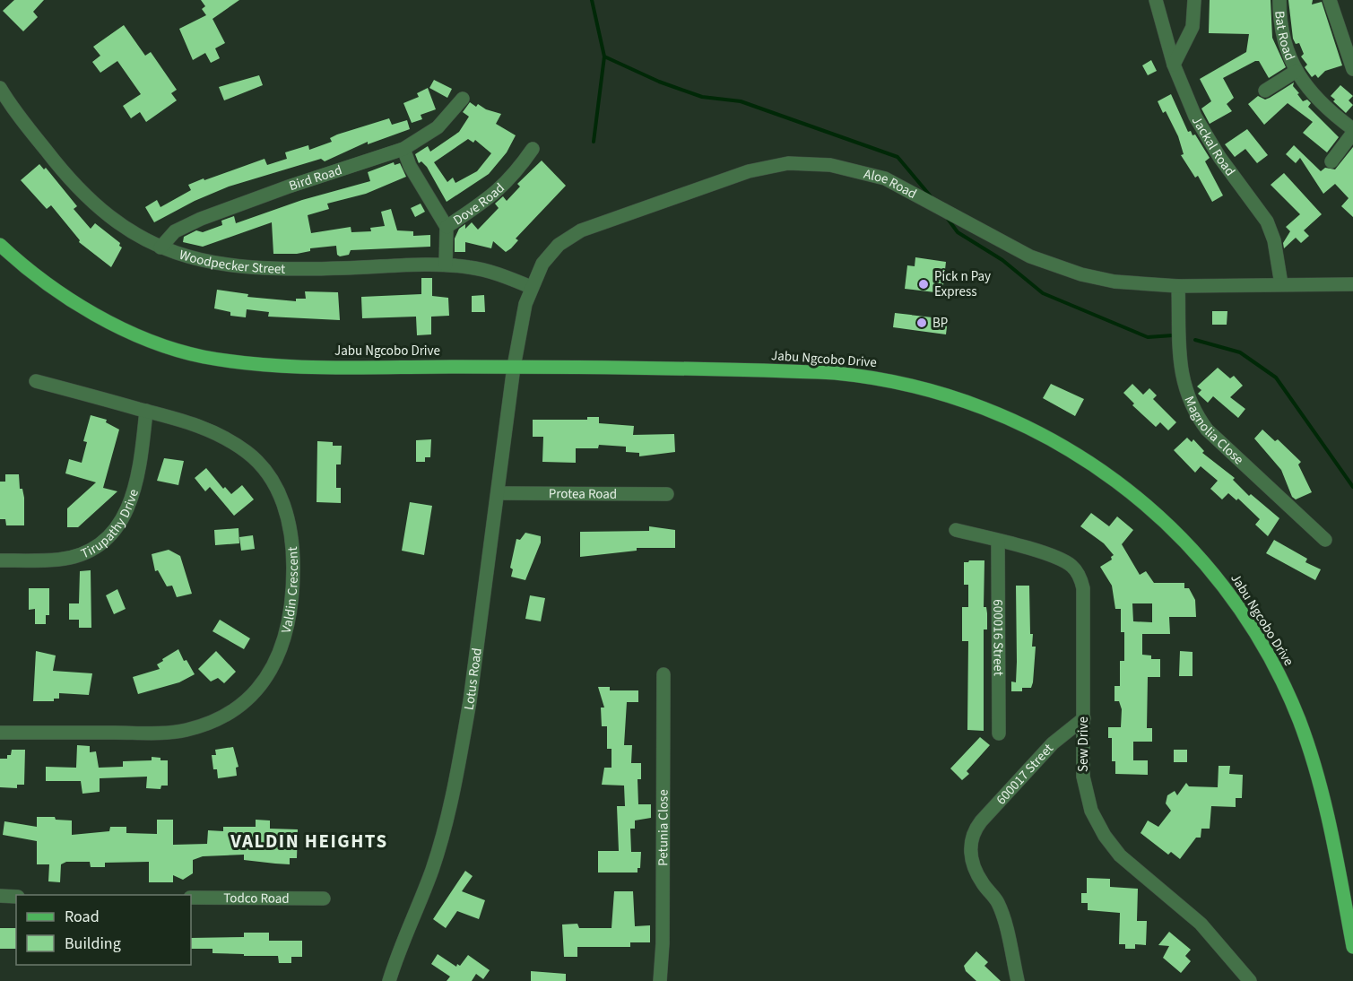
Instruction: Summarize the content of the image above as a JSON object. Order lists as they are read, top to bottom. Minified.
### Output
{"streets":{"main road":["Jabu Ngcobo Drive"],"street":["Bat Road","Jackal Road","Bird Road","Aloe Road","Dove Road","Woodpecker Street","Magnolia Close","Protea Road","Tirupathy Drive","Valdin Crescent","600016 Street","Lotus Road","Sew Drive","600017 Street","Petunia Close","Todco Road"]},"crossings":[["Jackal Road","Aloe Road"],["Bird Road","Woodpecker Street"],["Aloe Road","Woodpecker Street"],["Aloe Road","Jabu Ngcobo Drive"],["Aloe Road","Magnolia Close"],["Aloe Road","Lotus Road"],["Dove Road","Woodpecker Street"],["Jabu Ngcobo Drive","Lotus Road"],["Protea Road","Lotus Road"],["Tirupathy Drive","Valdin Crescent"],["600016 Street","Sew Drive"],["Sew Drive","600017 Street"]],"districts":["VALDIN HEIGHTS"],"places":["Pick n Pay Express","BP"],"legend":["Road","Building"]}
